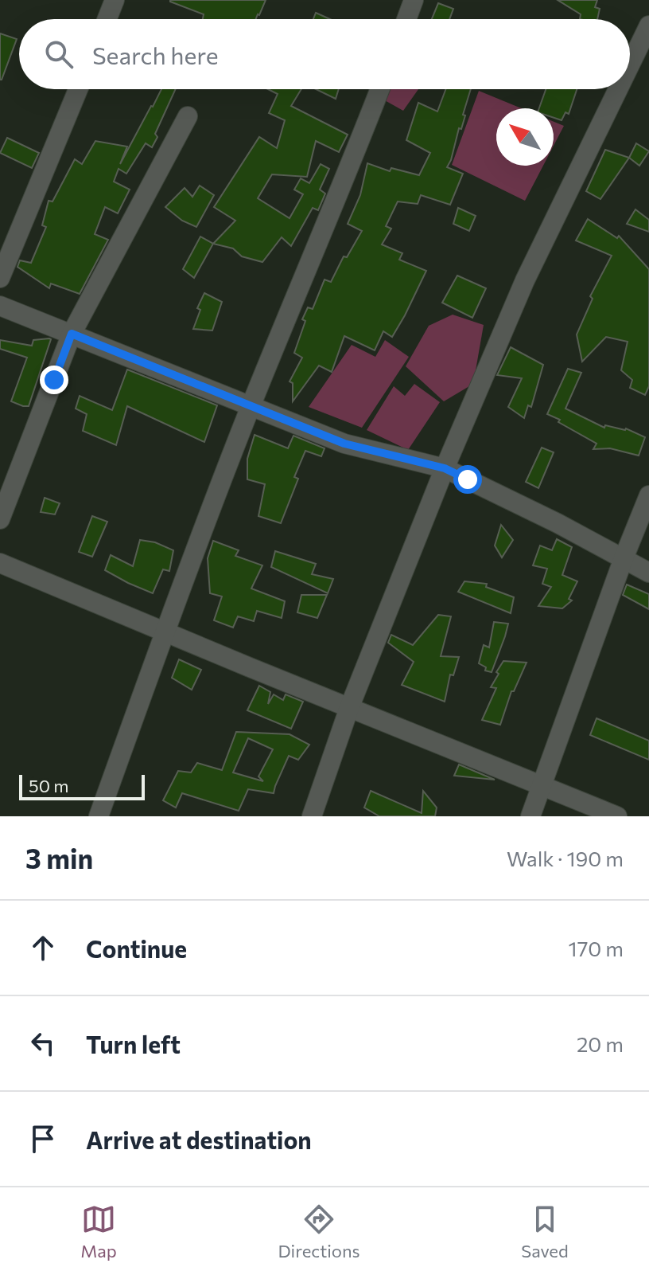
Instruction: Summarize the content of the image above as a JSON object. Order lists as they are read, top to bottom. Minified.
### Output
{"scale_bar":"50 m","north":"top left","page":{"search":"Search here","scale":"50 m","heading":["3 min","Walk · 190 m"],"list":[["Continue","170 m"],["Turn left","20 m"],"Arrive at destination"],"nav":["Map","Directions","Saved"]}}
